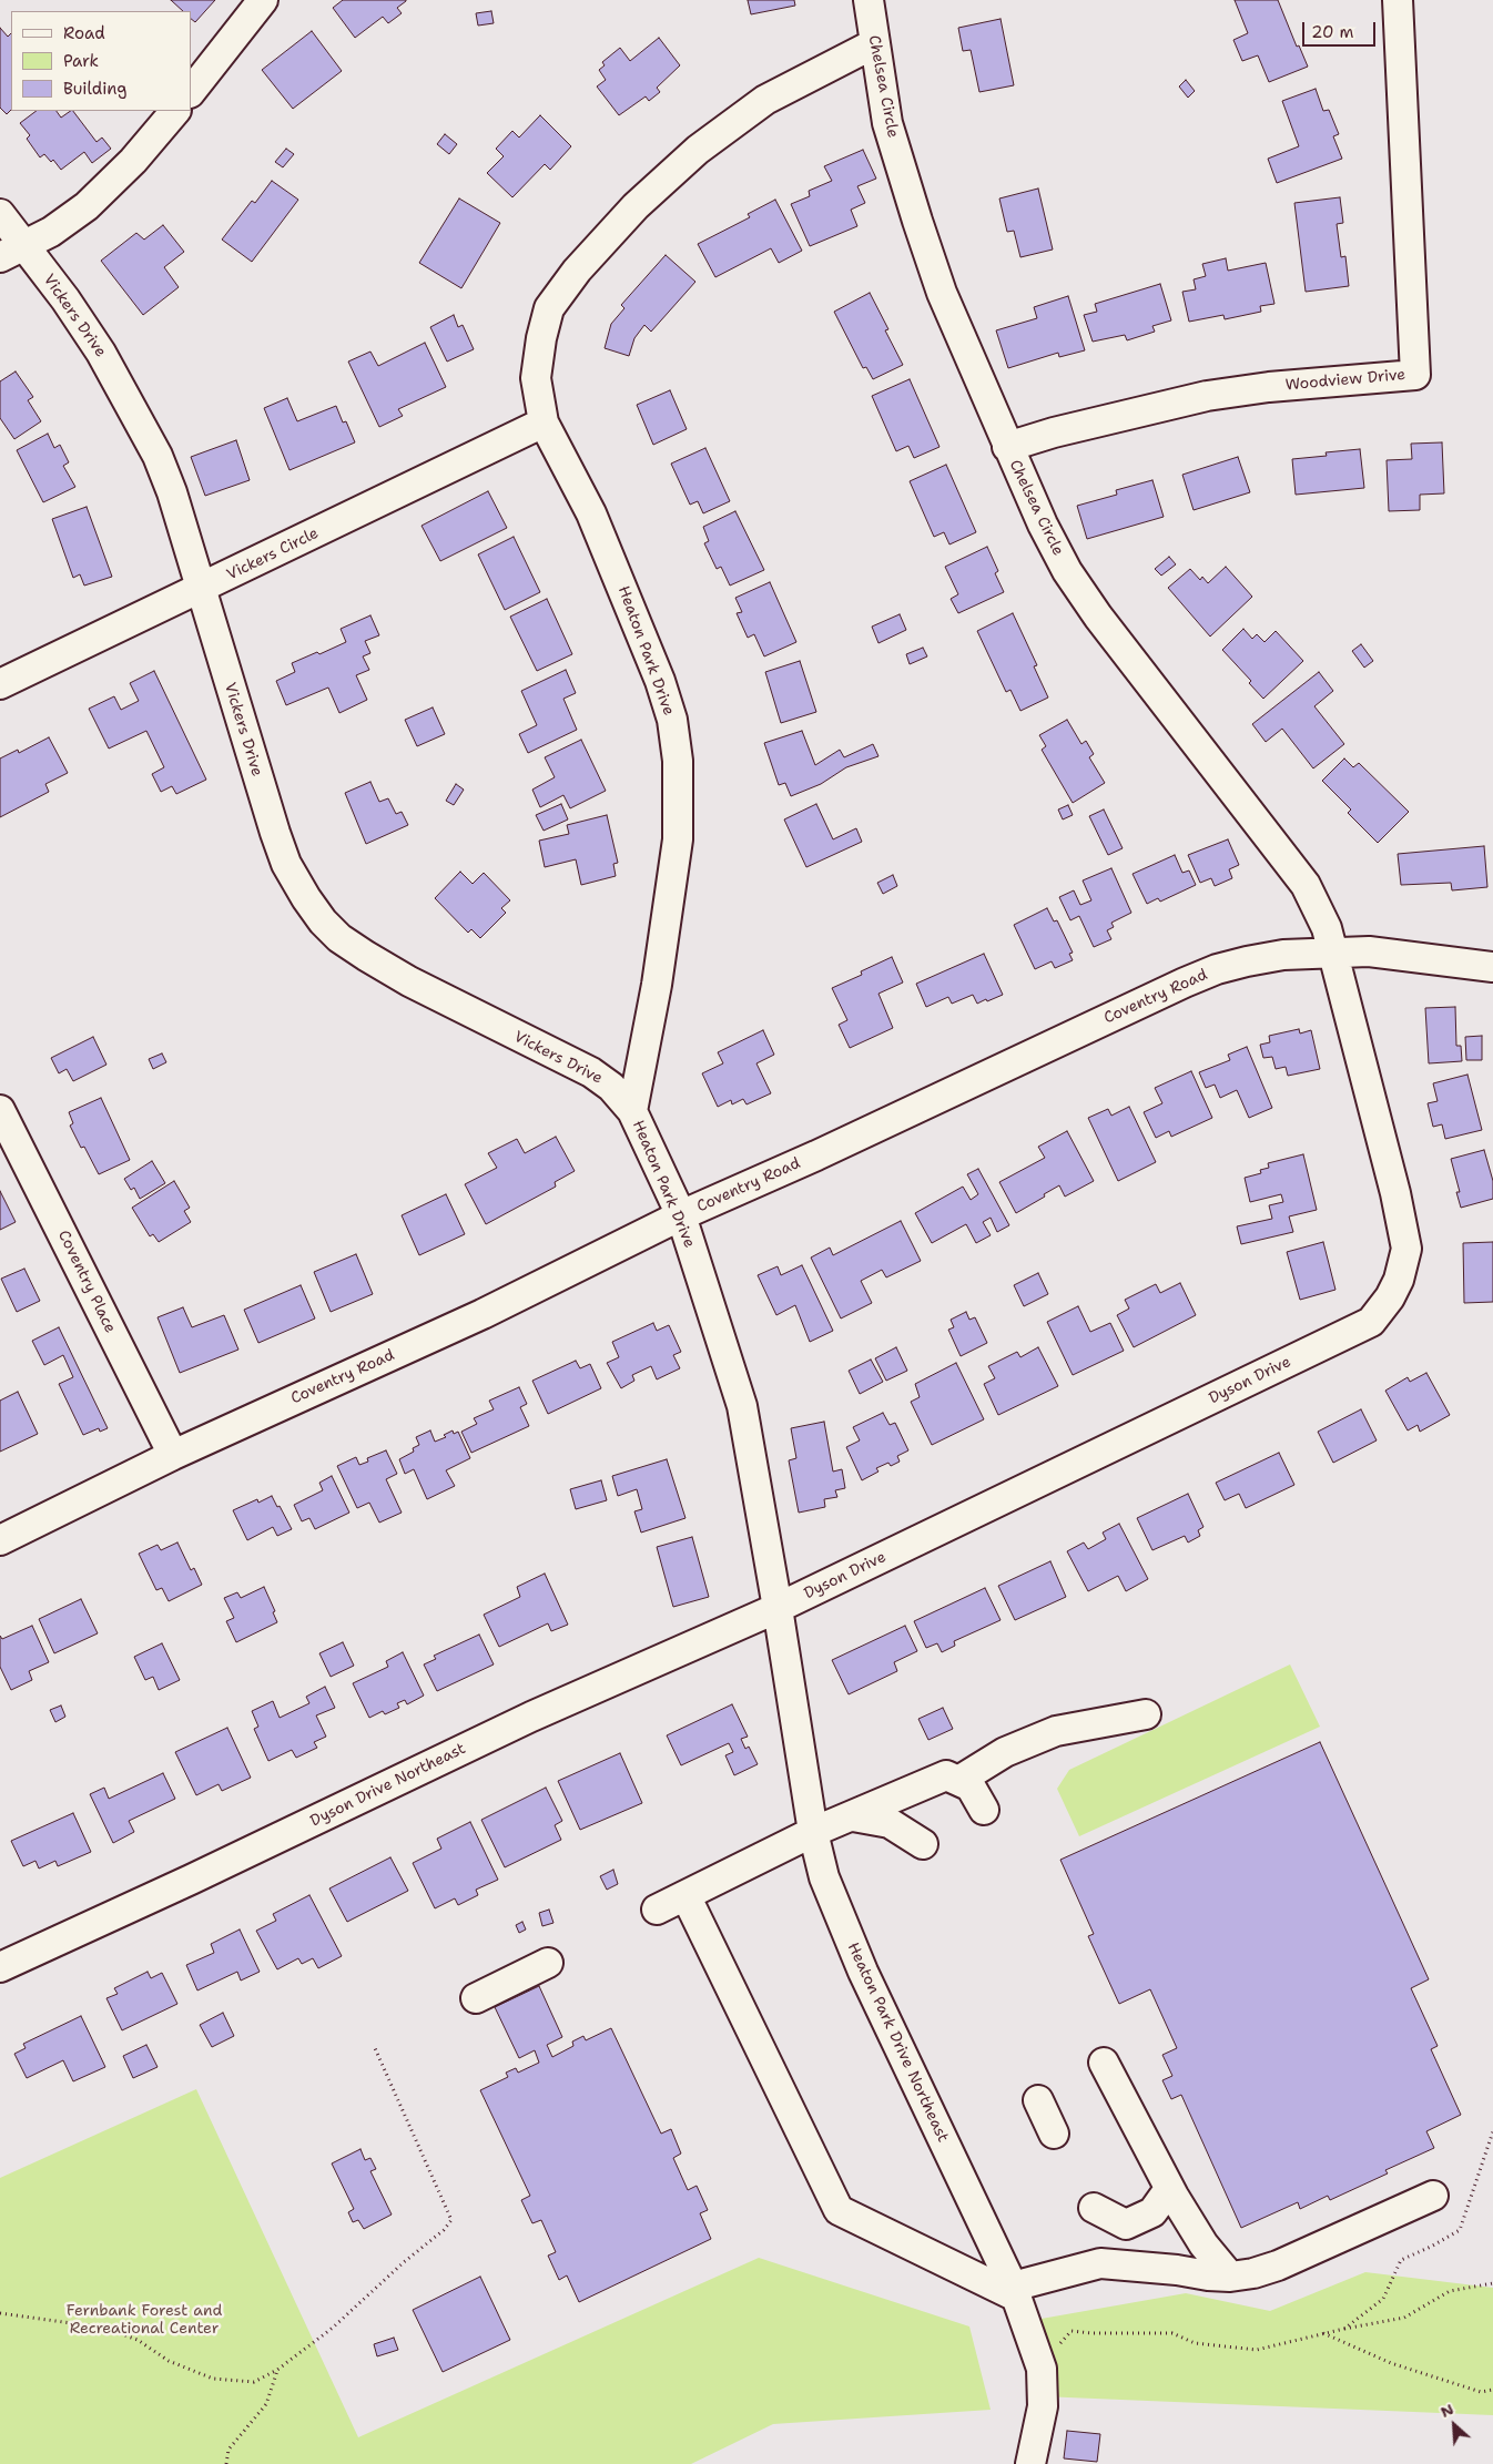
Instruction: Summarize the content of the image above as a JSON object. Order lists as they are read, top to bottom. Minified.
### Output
{"streets":{"street":["Chelsea Circle","Vickers Drive","Woodview Drive","Vickers Circle","Heaton Park Drive","Coventry Road","Coventry Place","Dyson Drive","Dyson Drive Northeast","Heaton Park Drive Northeast"]},"crossings":[["Chelsea Circle","Woodview Drive"],["Chelsea Circle","Heaton Park Drive"],["Chelsea Circle","Coventry Road"],["Chelsea Circle","Dyson Drive"],["Vickers Drive","Vickers Circle"],["Vickers Drive","Heaton Park Drive"],["Vickers Circle","Heaton Park Drive"],["Heaton Park Drive","Coventry Road"],["Heaton Park Drive","Dyson Drive"],["Heaton Park Drive","Dyson Drive Northeast"],["Heaton Park Drive","Heaton Park Drive Northeast"],["Coventry Road","Coventry Place"],["Coventry Road","Dyson Drive"],["Dyson Drive","Dyson Drive Northeast"],["Dyson Drive","Heaton Park Drive Northeast"],["Dyson Drive Northeast","Heaton Park Drive Northeast"]],"parks":["Fernbank Forest and Recreational Center"],"legend":["Road","Park","Building"],"scale_bar":"20 m","north":"top left"}
